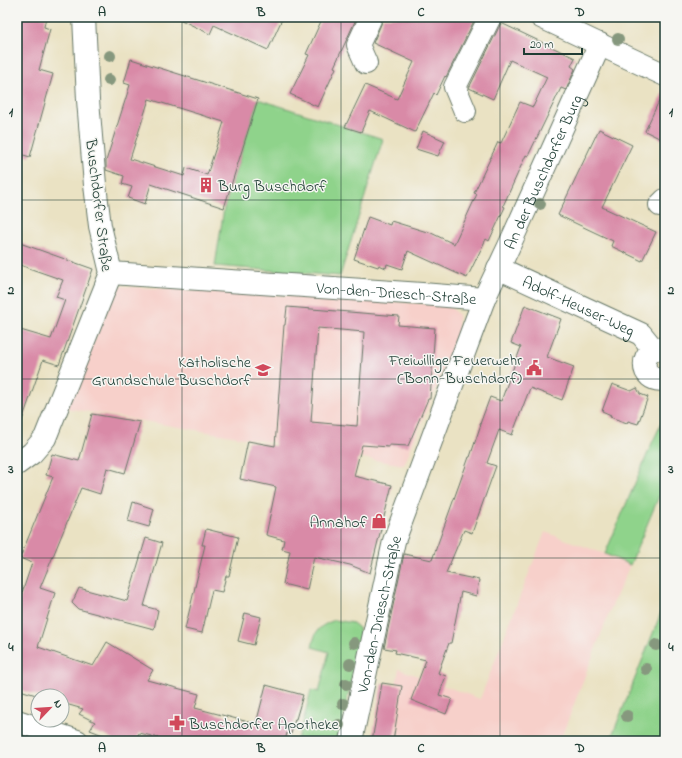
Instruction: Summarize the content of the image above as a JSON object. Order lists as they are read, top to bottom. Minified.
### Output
{"streets":{"street":["An der Buschdorfer Burg","Buschdorfer Straße","Von-den-Driesch-Straße","Adolf-Heuser-Weg"]},"crossings":[["An der Buschdorfer Burg","Von-den-Driesch-Straße"],["An der Buschdorfer Burg","Adolf-Heuser-Weg"],["Buschdorfer Straße","Von-den-Driesch-Straße"]],"places":{"building":["Burg Buschdorf"],"public building":["Freiwillige Feuerwehr (Bonn-Buschdorf)"],"school or university":["Katholische Grundschule Buschdorf"],"shop":["Annahof"],"pharmacy":["Buschdorfer Apotheke"]},"scale_bar":"20 m","north":"top right","grid":{"columns":["A","B","C","D"],"rows":["1","2","3","4"]}}
